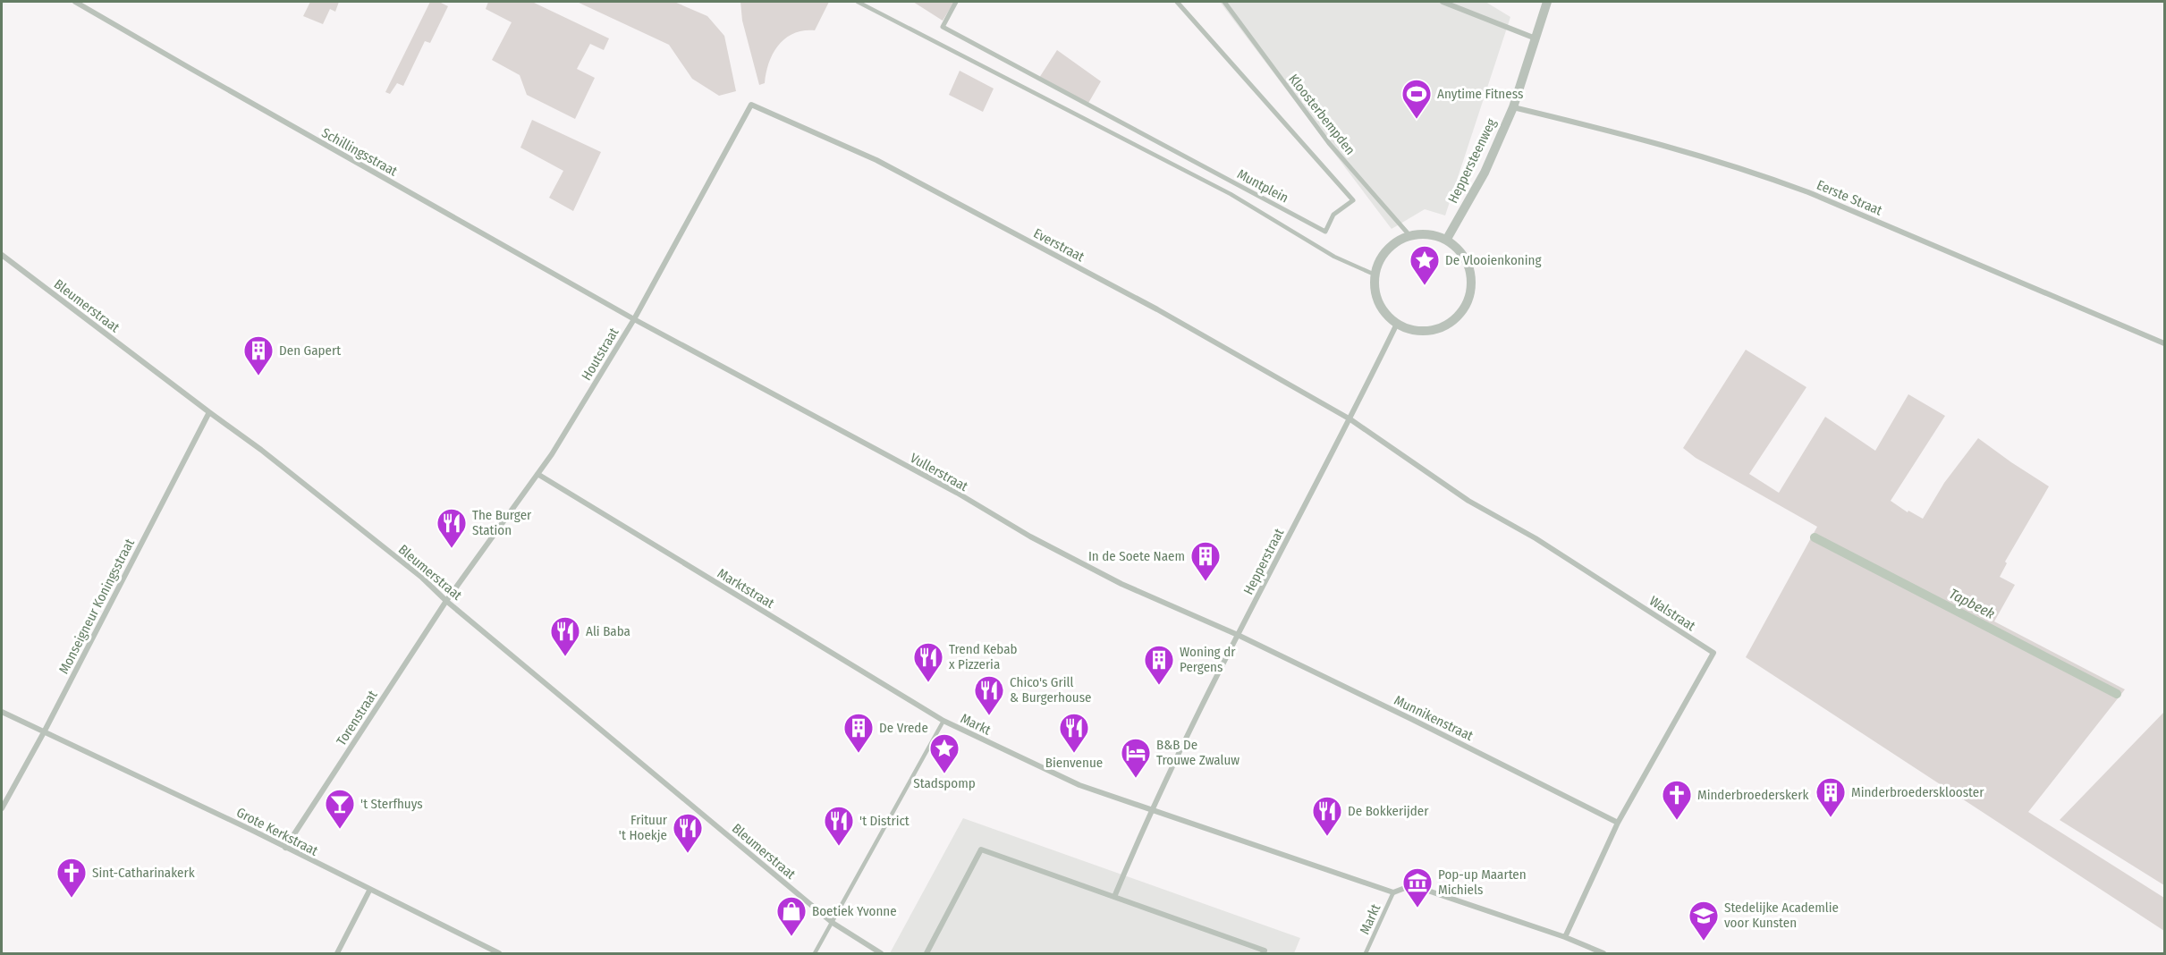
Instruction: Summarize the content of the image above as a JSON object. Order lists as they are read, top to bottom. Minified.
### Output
{"streets":{"street":["Kloosterbempden","Schillingsstraat","Heppersteenweg","Muntplein","Eerste Straat","Everstraat","Bleumerstraat","Houtstraat","Vullerstraat","Hepperstraat","Marktstraat","Monseigneur Koningsstraat","Walstraat","Torenstraat","Munnikenstraat","Markt","Grote Kerkstraat"]},"crossings":[["Kloosterbempden","Heppersteenweg"],["Kloosterbempden","Hepperstraat"],["Schillingsstraat","Houtstraat"],["Schillingsstraat","Vullerstraat"],["Heppersteenweg","Eerste Straat"],["Heppersteenweg","Hepperstraat"],["Everstraat","Houtstraat"],["Everstraat","Hepperstraat"],["Everstraat","Walstraat"],["Bleumerstraat","Houtstraat"],["Bleumerstraat","Monseigneur Koningsstraat"],["Bleumerstraat","Torenstraat"],["Bleumerstraat","Markt"],["Houtstraat","Vullerstraat"],["Houtstraat","Marktstraat"],["Houtstraat","Torenstraat"],["Vullerstraat","Hepperstraat"],["Vullerstraat","Munnikenstraat"],["Hepperstraat","Walstraat"],["Hepperstraat","Munnikenstraat"],["Hepperstraat","Markt"],["Marktstraat","Markt"],["Monseigneur Koningsstraat","Grote Kerkstraat"],["Walstraat","Munnikenstraat"],["Torenstraat","Grote Kerkstraat"]],"water":["Tapbeek"],"places":{"sports":["Anytime Fitness"],"place":["De Vlooienkoning","Stadspomp"],"building":["Den Gapert","In de Soete Naem","Woning dr Pergens","De Vrede","Minderbroedersklooster"],"restaurant":["The Burger Station","Ali Baba","Trend Kebab x Pizzeria","Chico's Grill & Burgerhouse","Bienvenue","De Bokkerijder","'t District","Frituur 't Hoekje"],"hotel":["B&B De Trouwe Zwaluw"],"church":["Minderbroederskerk","Sint-Catharinakerk"],"bar":["'t Sterfhuys"],"museum":["Pop-up Maarten Michiels"],"shop":["Boetiek Yvonne"],"school or university":["Stedelijke Academlie voor Kunsten"]}}
